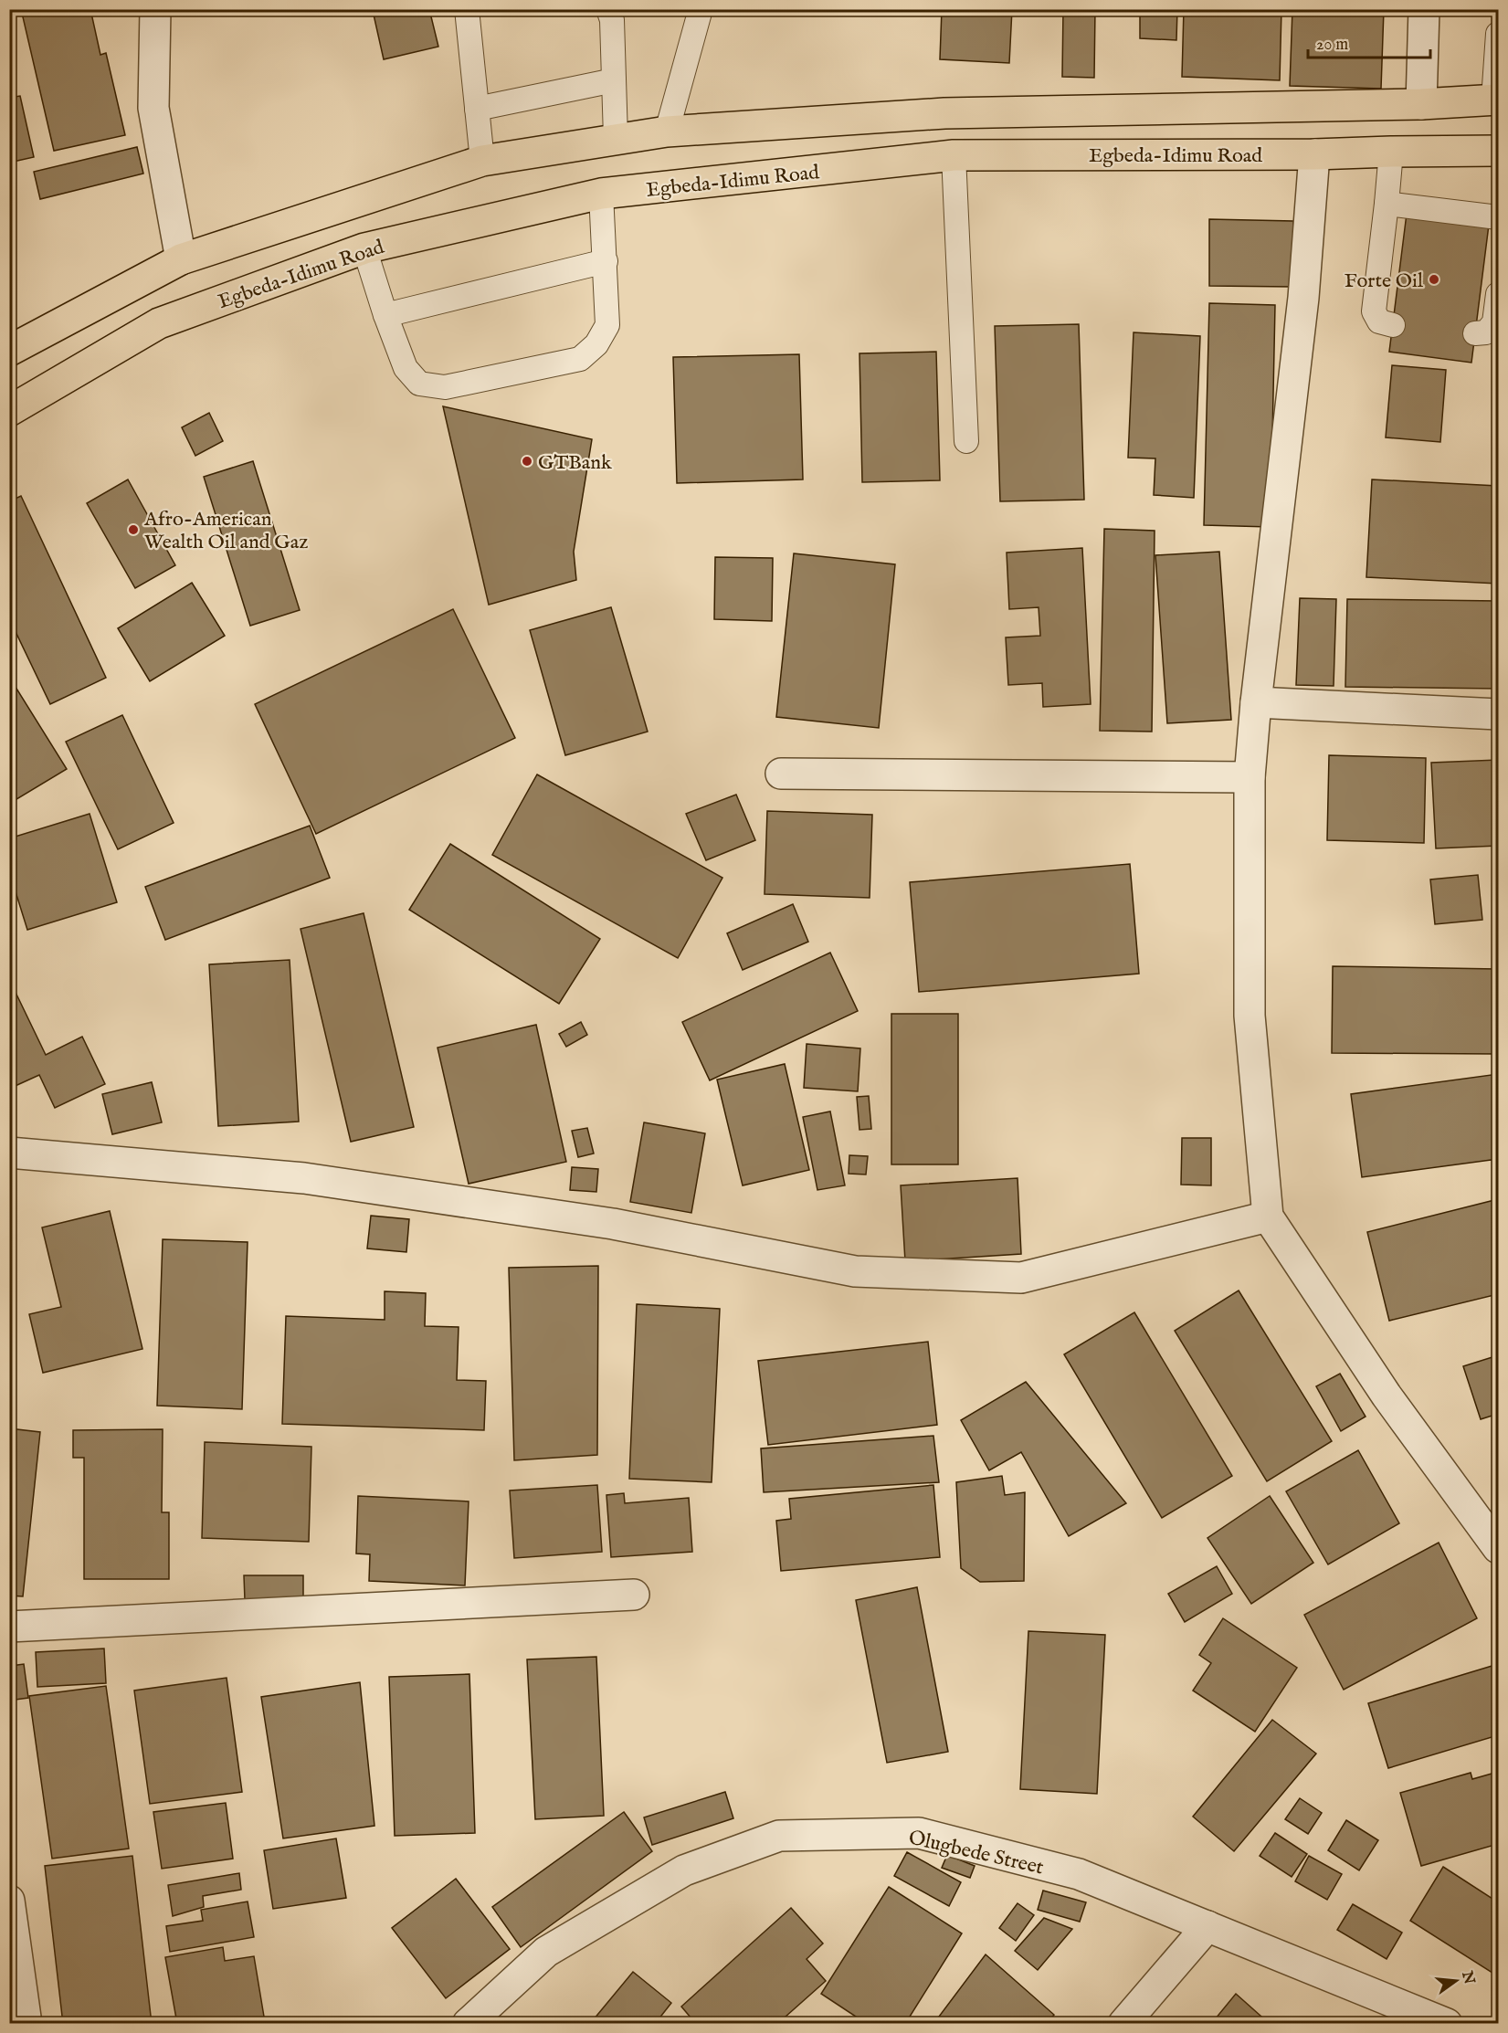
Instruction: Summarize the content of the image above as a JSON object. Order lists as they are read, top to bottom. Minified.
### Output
{"streets":{"main road":["Egbeda-Idimu Road"],"street":["Olugbede Street"]},"places":["Forte Oil","GTBank","Afro-American Wealth Oil and Gaz"],"scale_bar":"20 m","north":"right"}
